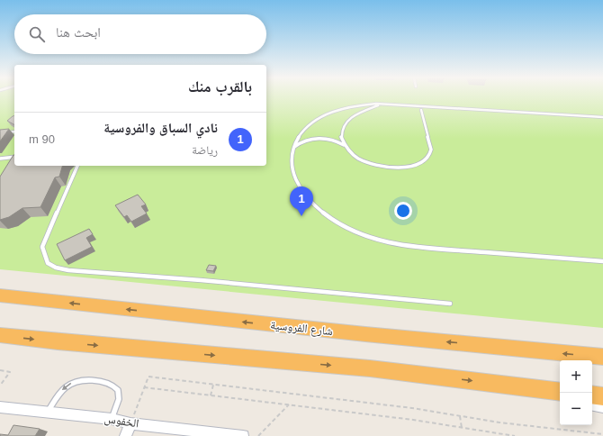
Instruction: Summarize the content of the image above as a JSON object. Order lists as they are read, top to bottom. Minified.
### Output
{"streets":{"highway":["شارع الفروسية"],"street":["الخفوس"]},"page":{"search":"ابحث هنا","heading":"بالقرب منك","list":[{"mark":"1","name":"نادي السباق والفروسية","note":"رياضة","value":"90 m"}],"pins":"1","map_buttons":["+","−"]}}
